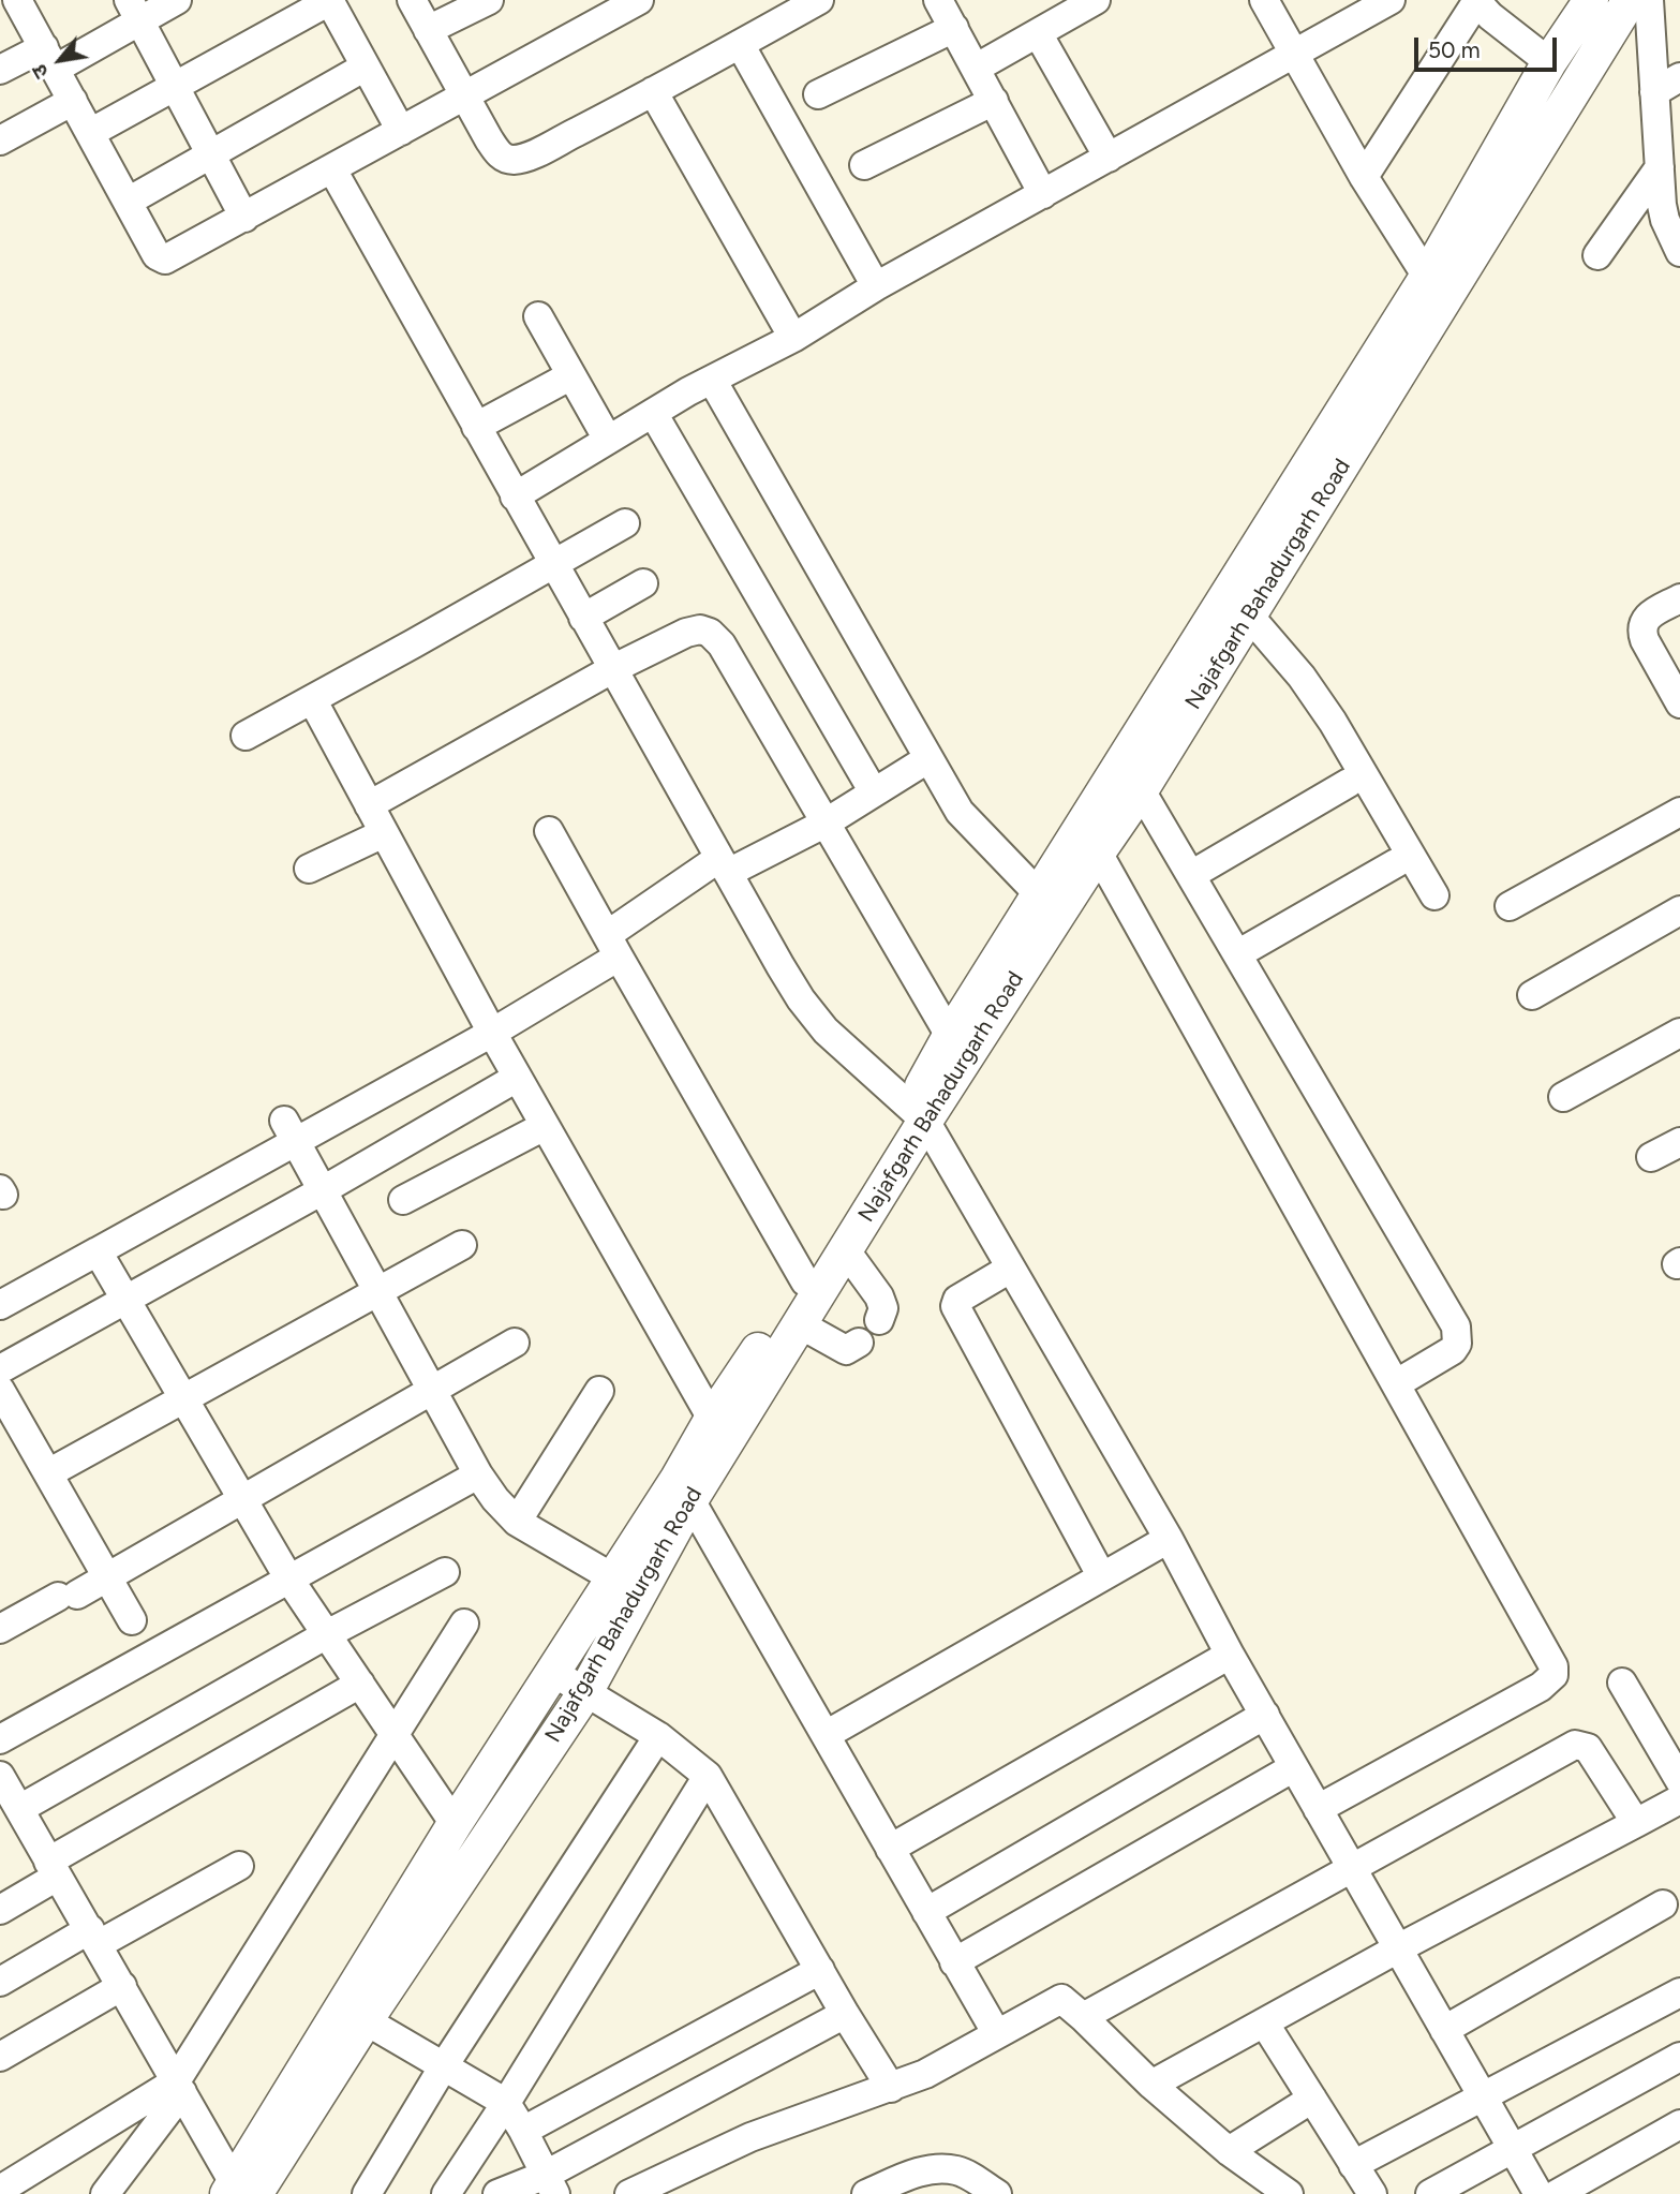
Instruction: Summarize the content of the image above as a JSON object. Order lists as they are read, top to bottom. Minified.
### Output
{"streets":{"main road":["Najafgarh Bahadurgarh Road"]},"scale_bar":"50 m","north":"bottom left"}
